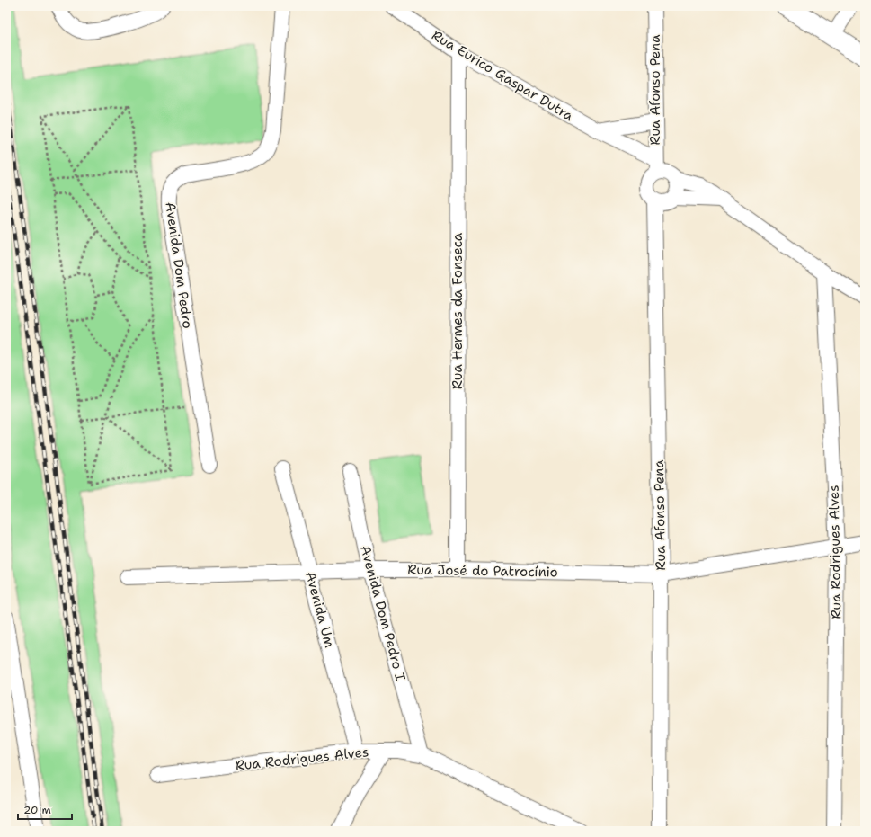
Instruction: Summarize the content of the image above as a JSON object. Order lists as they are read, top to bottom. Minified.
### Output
{"streets":{"street":["Rua Eurico Gaspar Dutra","Rua Afonso Pena","Avenida Dom Pedro","Rua Hermes da Fonseca","Rua Rodrigues Alves","Rua José do Patrocínio","Avenida Um","Avenida Dom Pedro I"]},"crossings":[["Rua Eurico Gaspar Dutra","Rua Afonso Pena"],["Rua Eurico Gaspar Dutra","Rua Hermes da Fonseca"],["Rua Afonso Pena","Rua José do Patrocínio"],["Rua Hermes da Fonseca","Rua José do Patrocínio"],["Rua Rodrigues Alves","Rua José do Patrocínio"],["Rua Rodrigues Alves","Avenida Um"],["Rua Rodrigues Alves","Avenida Dom Pedro I"],["Rua José do Patrocínio","Avenida Um"],["Rua José do Patrocínio","Avenida Dom Pedro I"]],"scale_bar":"20 m"}
